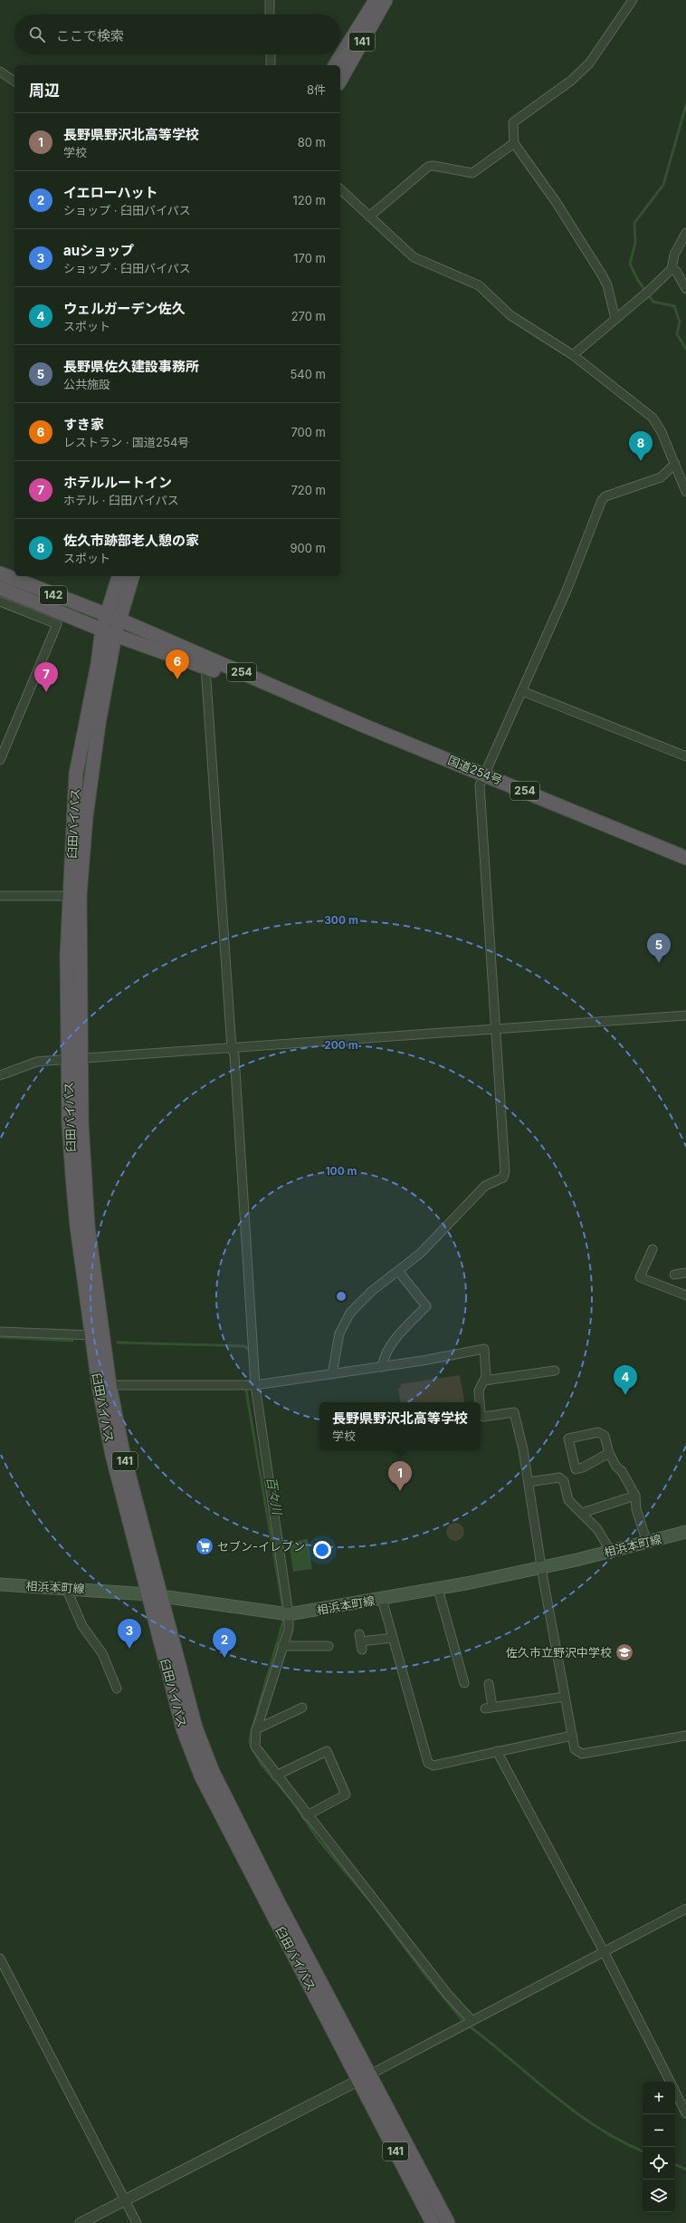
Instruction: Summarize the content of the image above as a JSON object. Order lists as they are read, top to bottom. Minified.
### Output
{"streets":{"highway":["141","142","254","国道254号","臼田バイパス"],"main road":["相浜本町線"]},"crossings":[["141","142"],["141","国道254号"],["141","臼田バイパス"],["142","国道254号"],["142","臼田バイパス"],["国道254号","臼田バイパス"],["臼田バイパス","相浜本町線"]],"water":["百々川"],"places":{"supermarket":["セブン-イレブン"],"school or university":["佐久市立野沢中学校"]},"page":{"search":"ここで検索","heading":["周辺","8件"],"list":[{"mark":"1","name":"長野県野沢北高等学校","note":"学校","value":"80 m"},{"mark":"2","name":"イエローハット","note":"ショップ · 臼田バイパス","value":"120 m"},{"mark":"3","name":"auショップ","note":"ショップ · 臼田バイパス","value":"170 m"},{"mark":"4","name":"ウェルガーデン佐久","note":"スポット","value":"270 m"},{"mark":"5","name":"長野県佐久建設事務所","note":"公共施設","value":"540 m"},{"mark":"6","name":"すき家","note":"レストラン · 国道254号","value":"700 m"},{"mark":"7","name":"ホテルルートイン","note":"ホテル · 臼田バイパス","value":"720 m"},{"mark":"8","name":"佐久市跡部老人憩の家","note":"スポット","value":"900 m"}],"pins":["8","6","7","5","4","1","3","2"],"popup":["長野県野沢北高等学校","学校"],"map_buttons":["+","−"]},"rings":["300 m","200 m","100 m"]}
